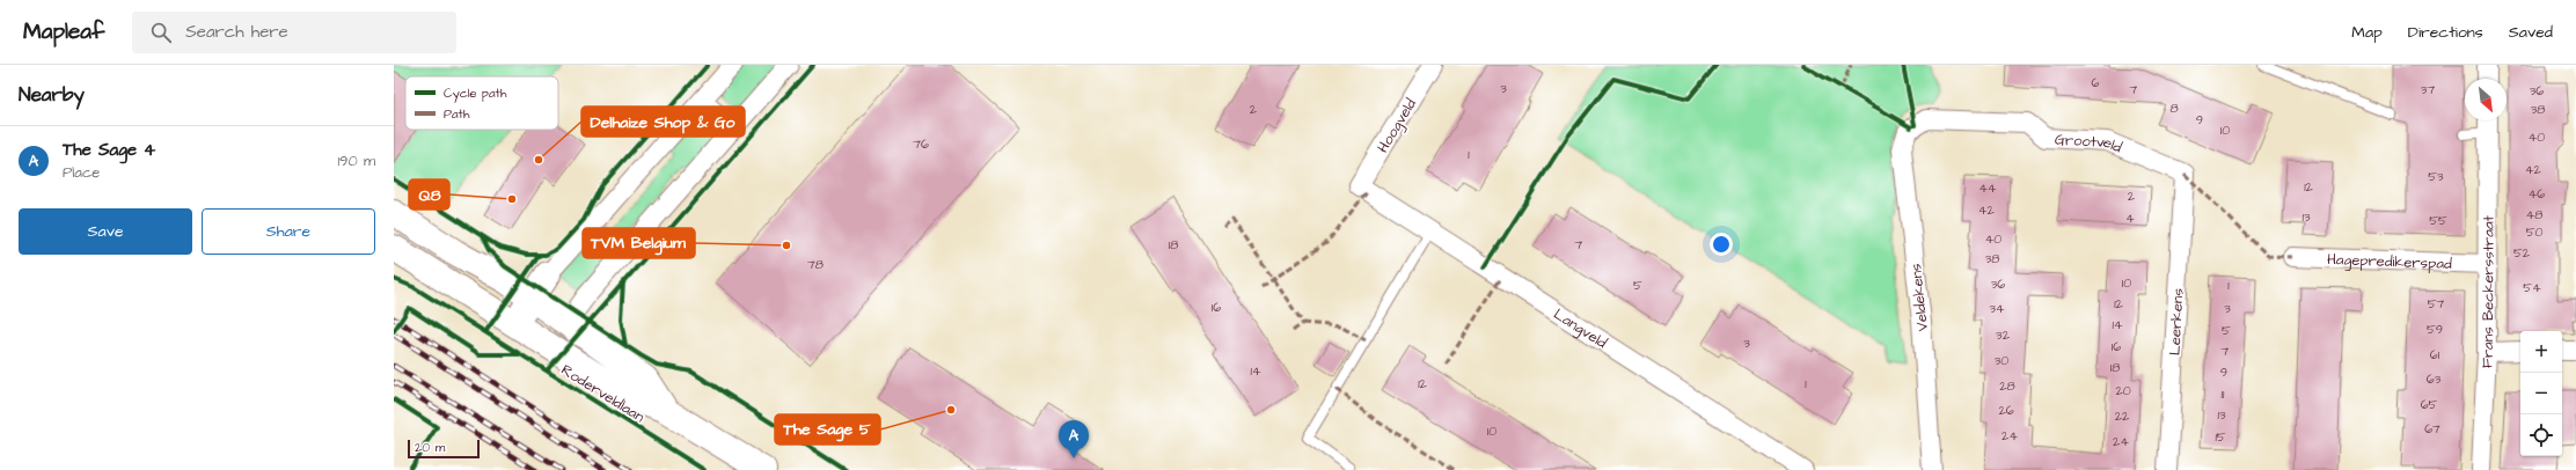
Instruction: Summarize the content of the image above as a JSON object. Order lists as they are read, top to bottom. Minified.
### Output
{"streets":{"street":["Hoogveld","Grootveld","Hagepredikerspad","Frans Beckersstraat","Veldekens","Leerkens","Langveld","Roderveldlaan"]},"crossings":[["Hoogveld","Langveld"],["Grootveld","Veldekens"],["Grootveld","Leerkens"],["Hagepredikerspad","Frans Beckersstraat"]],"places":["Delhaize Shop & Go","Q8","TVM Belgium","The Sage 5"],"house_numbers":["6","3","7","37","36","8","2","38","9","10","40","76","1","42","53","12","44","46","2","42","48","13","4","55","50","40","18","7","52","38","78","10","36","5","1","54","12","57","16","34","3","14","59","5","32","3","16","7","61","30","18","14","9","63","12","1","28","20","11","65","26","13","22","67","10","24","15","24"],"legend":["Cycle path","Path"],"scale_bar":"20 m","north":"bottom right","page":{"header":"Mapleaf","search":"Search here","nav":["Map","Directions","Saved"],"heading":"Nearby","list":[{"mark":"A","name":"The Sage 4","note":"Place","value":"190 m"}],"buttons":["Save","Share"],"map_buttons":["+","−"],"pins":"A","scale":"20 m"}}
